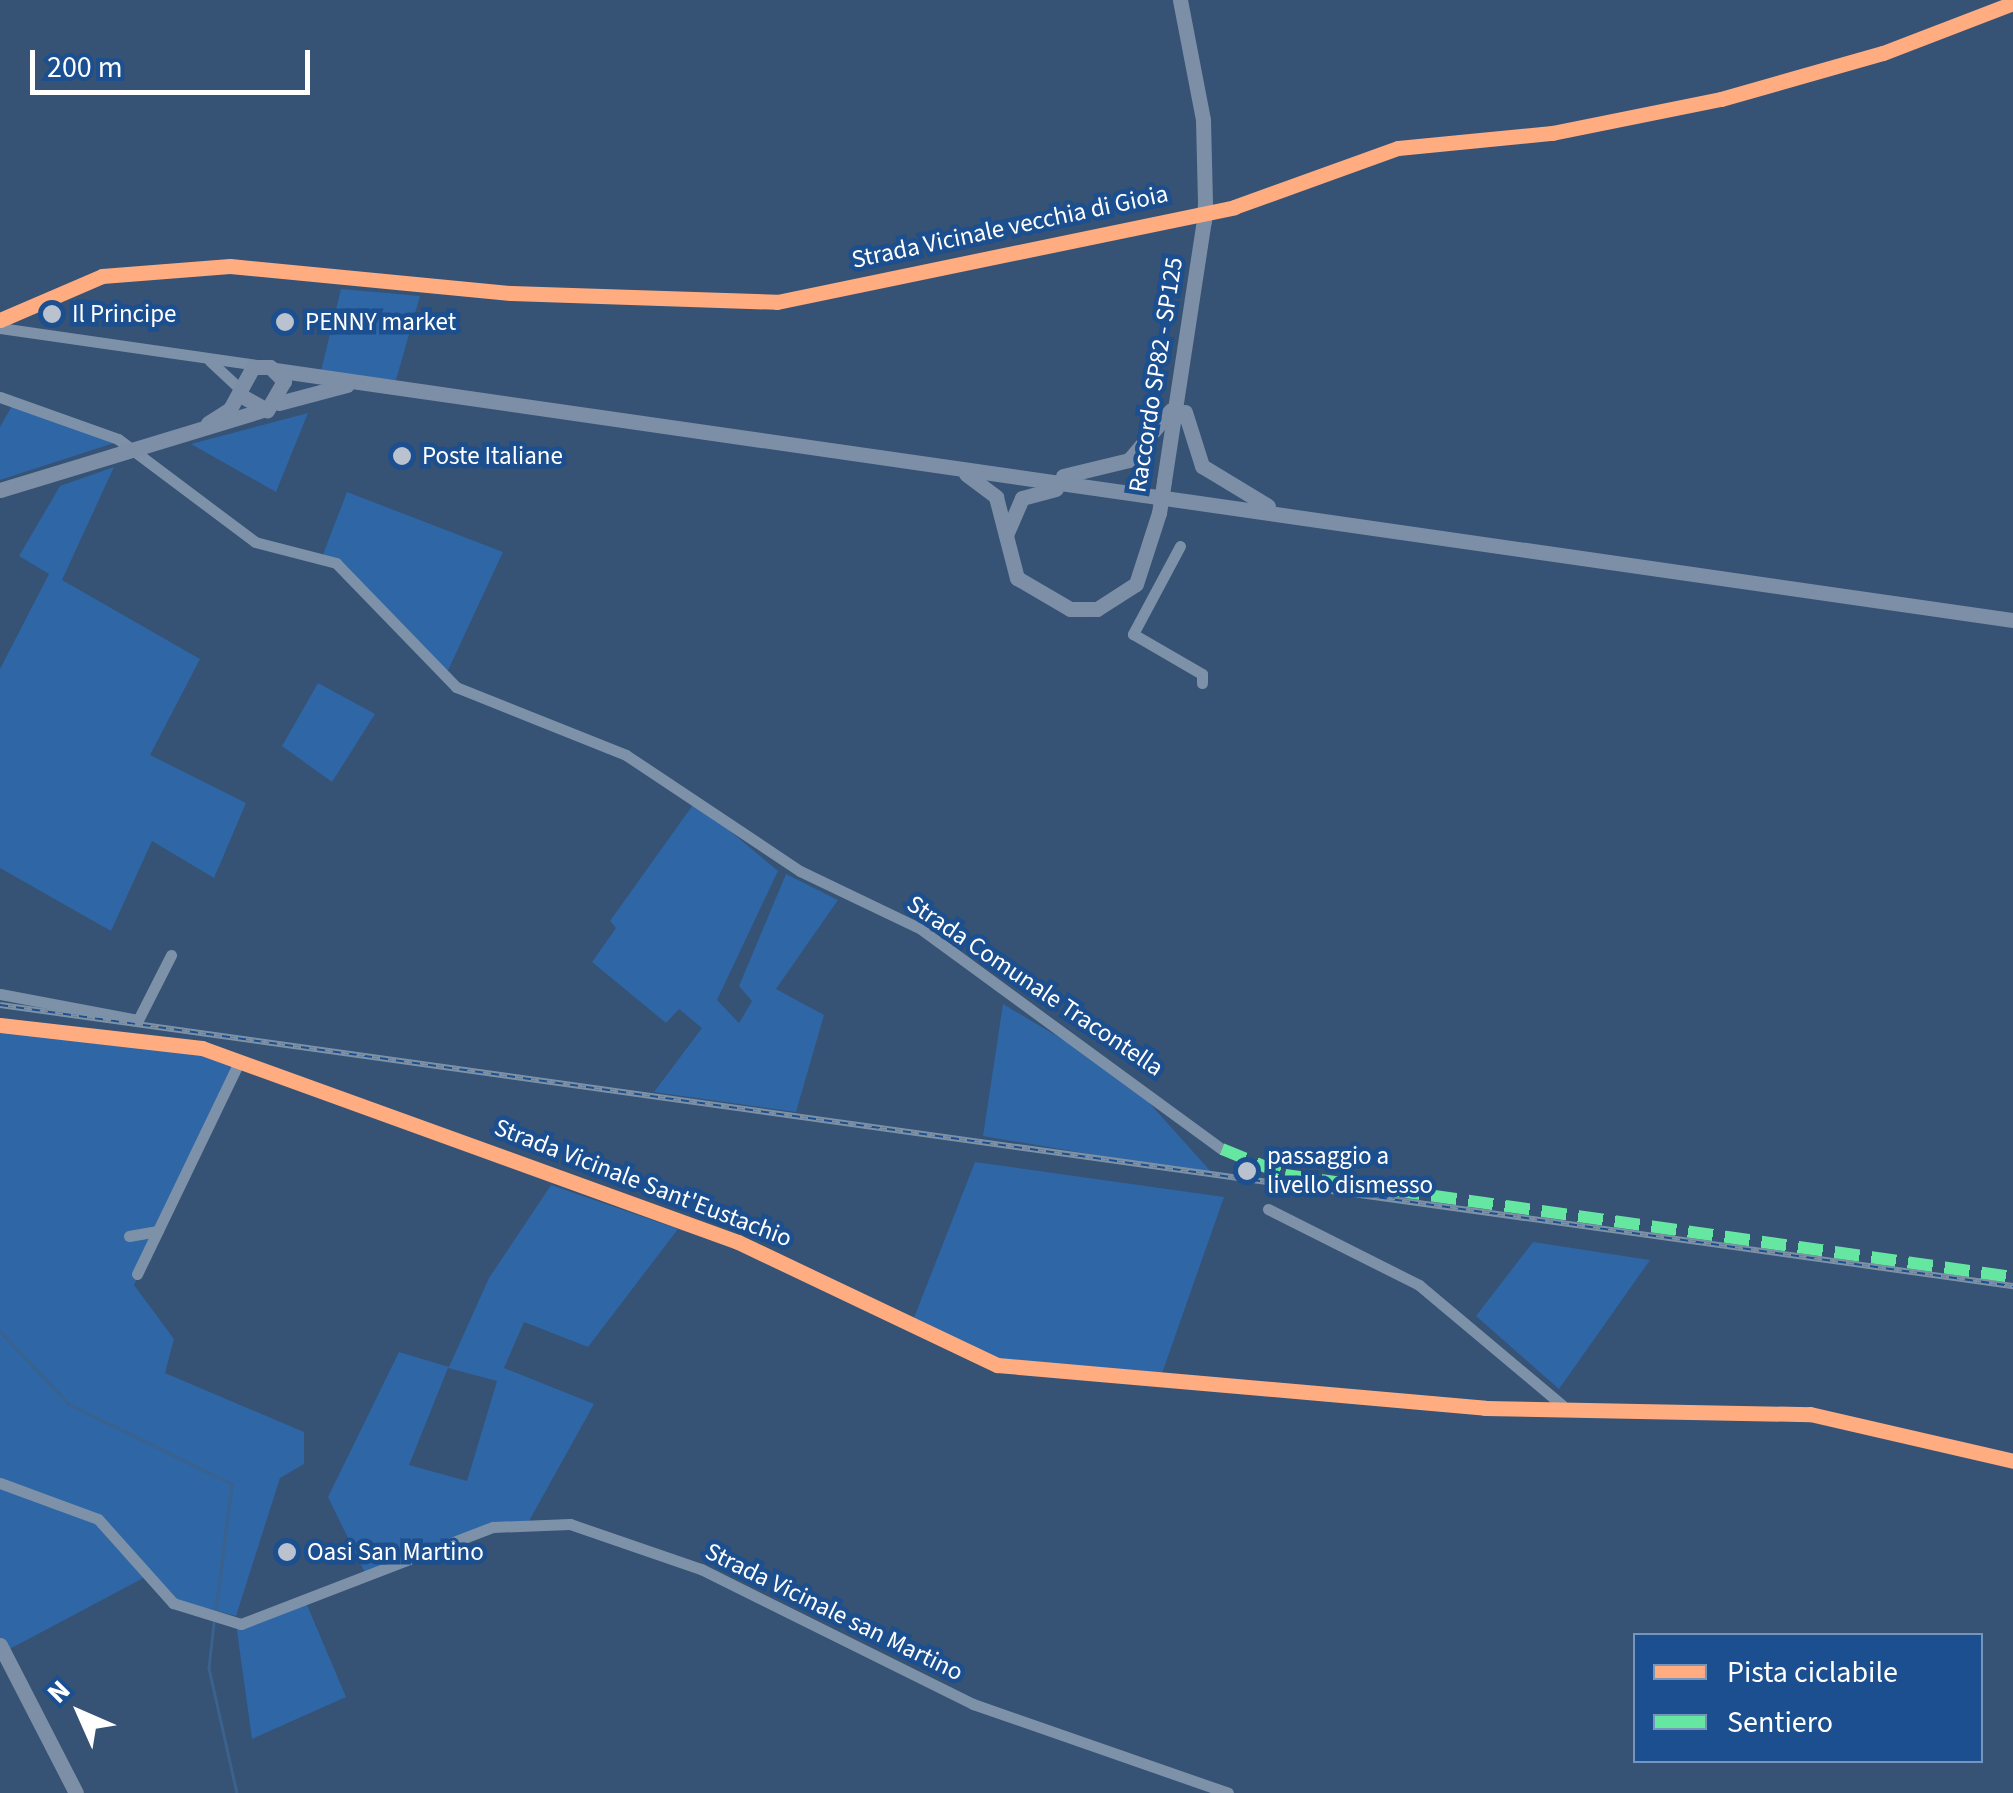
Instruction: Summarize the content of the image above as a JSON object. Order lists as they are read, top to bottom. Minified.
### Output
{"streets":{"main road":["Raccordo SP82 - SP125"],"street":["Strada Vicinale vecchia di Gioia","Strada Comunale Tracontella","Strada Vicinale Sant'Eustachio","Strada Vicinale san Martino"]},"places":["Il Principe","PENNY market","Poste Italiane","passaggio a livello dismesso","Oasi San Martino"],"legend":["Pista ciclabile","Sentiero"],"scale_bar":"200 m","north":"top left"}
